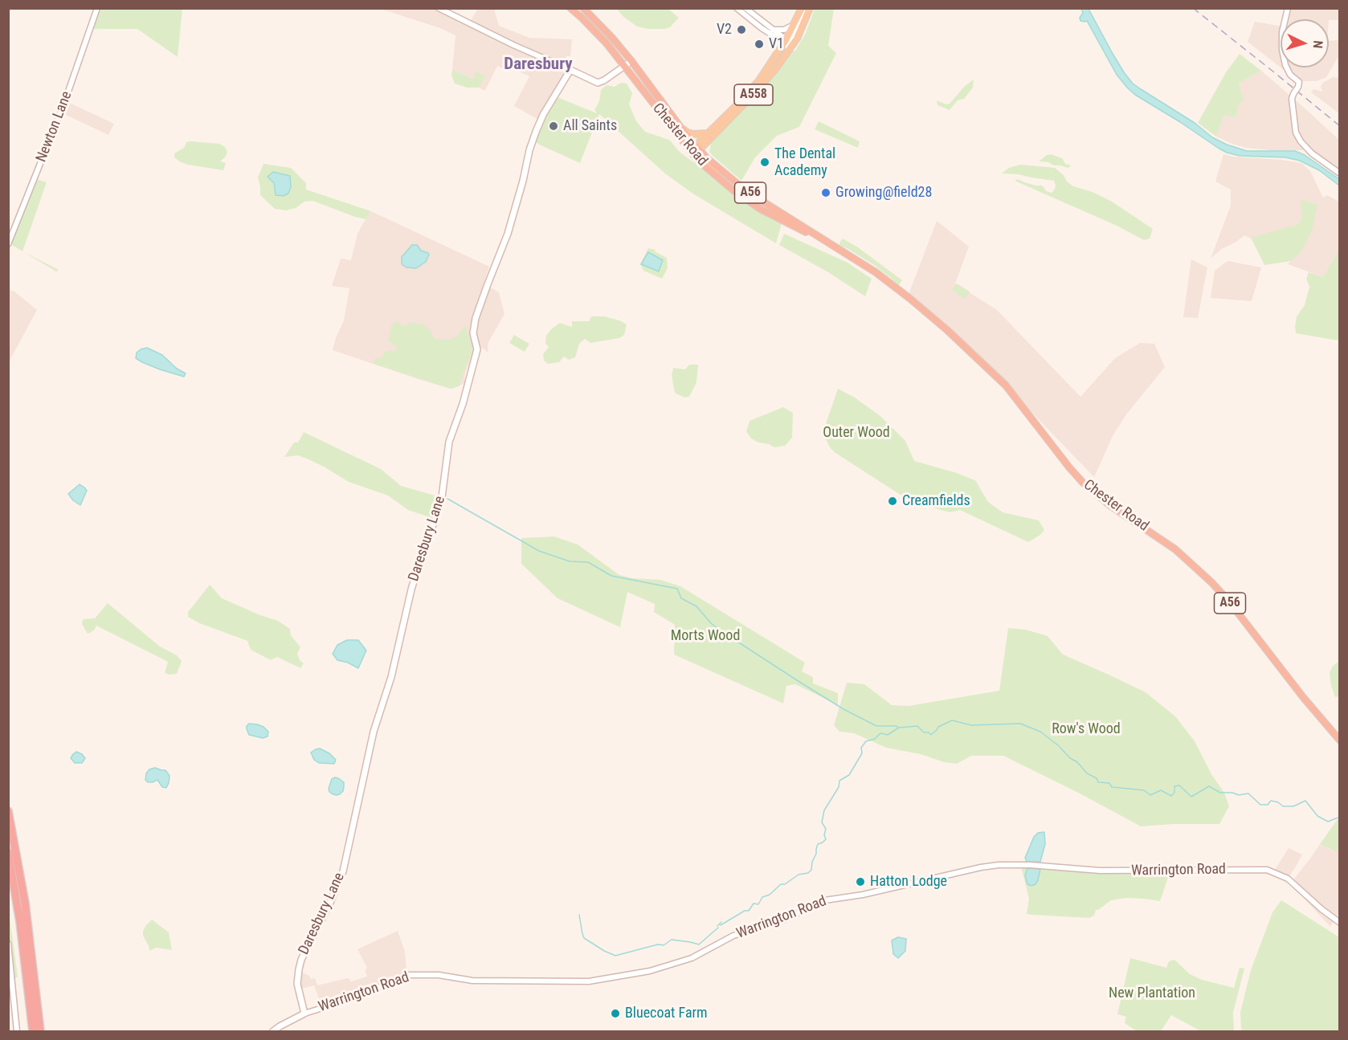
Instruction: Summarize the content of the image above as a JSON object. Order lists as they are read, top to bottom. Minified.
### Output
{"streets":{"highway":["Chester Road","A56"],"main road":["A558","Daresbury Lane"],"street":["Newton Lane","Warrington Road"]},"crossings":[["A558","Chester Road"],["A558","A56"],["Chester Road","A56"],["Daresbury Lane","Warrington Road"]],"districts":["Daresbury"],"parks":["Outer Wood","Morts Wood","Row's Wood","New Plantation"],"places":["V2","V1","All Saints","The Dental Academy","Growing@field28","Creamfields","Hatton Lodge","Bluecoat Farm"],"north":"right"}
